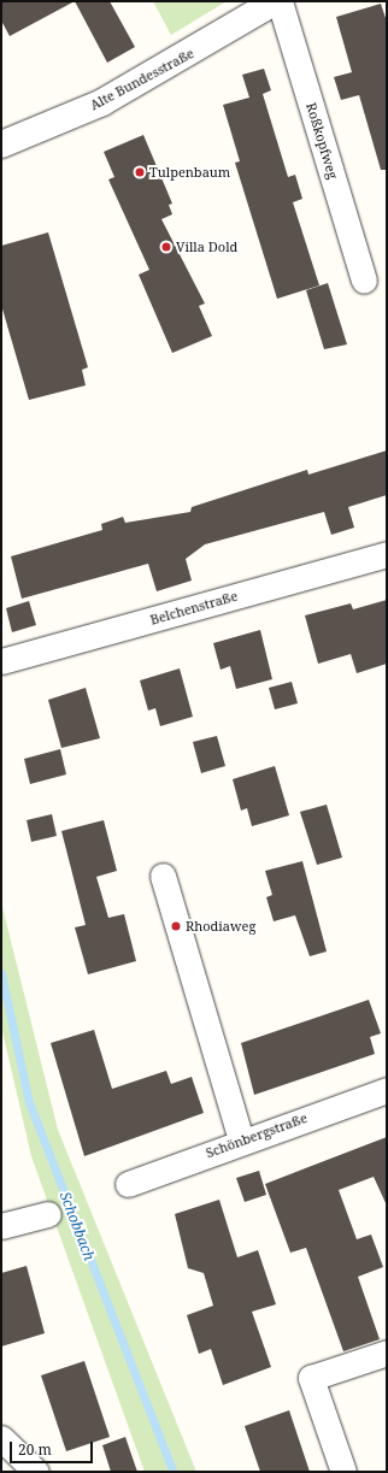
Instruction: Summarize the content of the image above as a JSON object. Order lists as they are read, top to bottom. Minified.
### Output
{"streets":{"street":["Alte Bundesstraße","Roßkopfweg","Belchenstraße","Schönbergstraße"]},"crossings":[["Alte Bundesstraße","Roßkopfweg"]],"water":["Schobbach"],"places":["Tulpenbaum","Villa Dold","Rhodiaweg"],"scale_bar":"20 m"}
